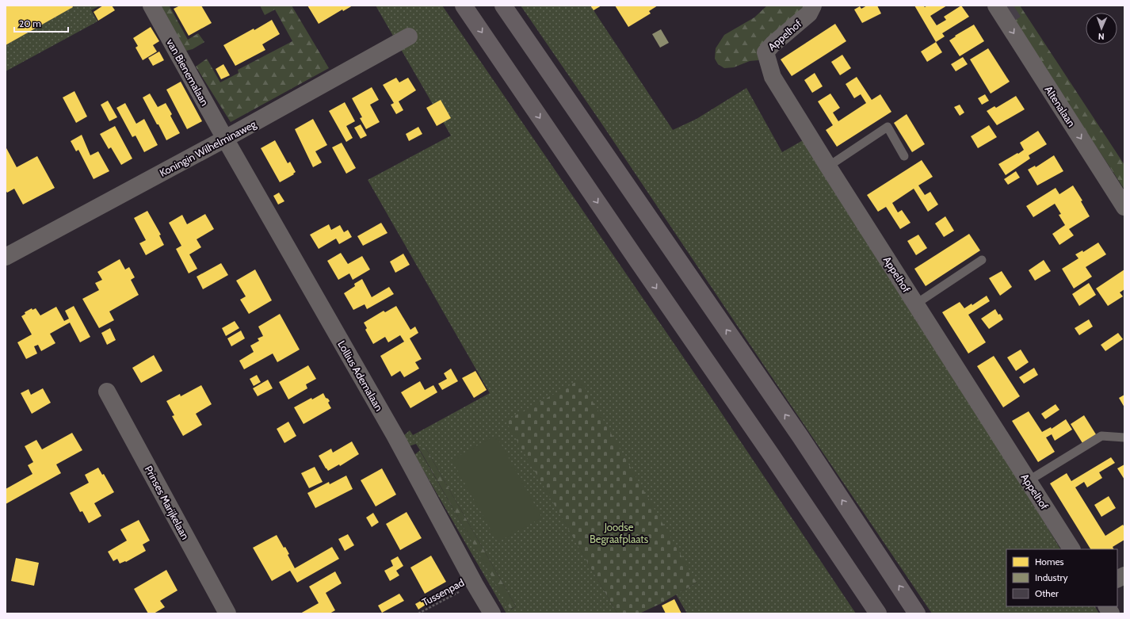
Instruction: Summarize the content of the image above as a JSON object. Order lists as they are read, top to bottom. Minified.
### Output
{"streets":{"street":["Appelhof","van Bienemalaan","Altenalaan","Koningin Wilhelminaweg","Lollius Ademalaan","Prinses Marijkelaan"],"path":["Tussenpad"]},"crossings":[["van Bienemalaan","Koningin Wilhelminaweg"],["van Bienemalaan","Lollius Ademalaan"],["Koningin Wilhelminaweg","Lollius Ademalaan"],["Lollius Ademalaan","Tussenpad"]],"one_way":["Altenalaan"],"parks":["Joodse Begraafplaats"],"legend":["Homes","Industry","Other"],"scale_bar":"20 m","north":"bottom"}
